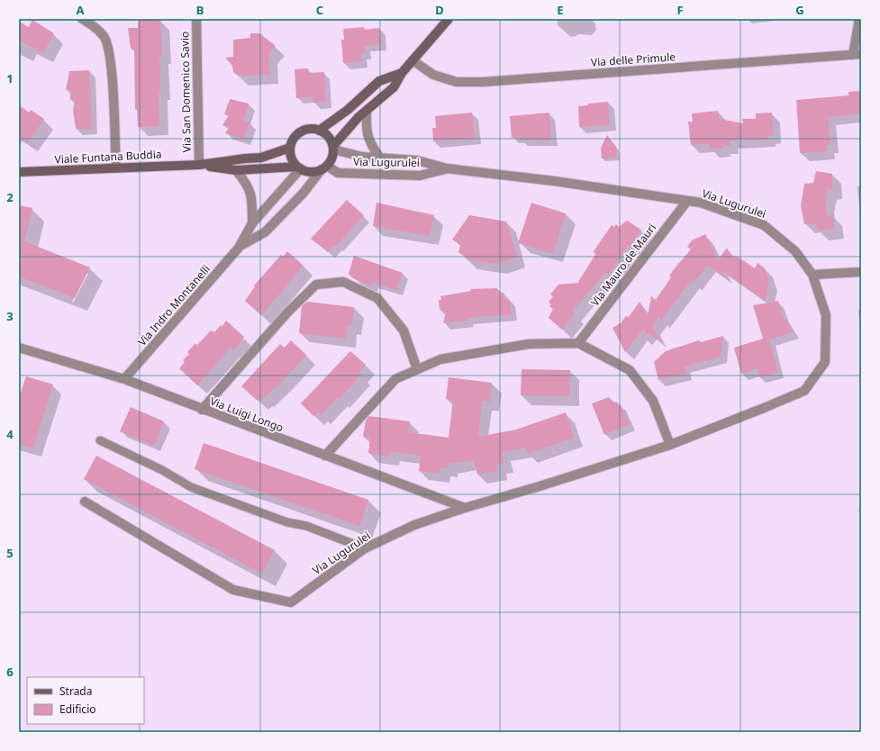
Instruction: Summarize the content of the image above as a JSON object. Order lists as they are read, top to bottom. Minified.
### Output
{"streets":{"main road":["Viale Funtana Buddia"],"street":["Via delle Primule","Via San Domenico Savio","Via Lugurulei","Via Mauro de Mauri","Via Indro Montanelli","Via Luigi Longo"]},"crossings":[["Via San Domenico Savio","Viale Funtana Buddia"],["Viale Funtana Buddia","Via Lugurulei"],["Viale Funtana Buddia","Via Indro Montanelli"],["Via Lugurulei","Via Mauro de Mauri"],["Via Lugurulei","Via Indro Montanelli"],["Via Lugurulei","Via Luigi Longo"],["Via Indro Montanelli","Via Luigi Longo"]],"legend":["Strada","Edificio"],"grid":{"columns":["A","B","C","D","E","F","G"],"rows":["1","2","3","4","5","6"]}}
